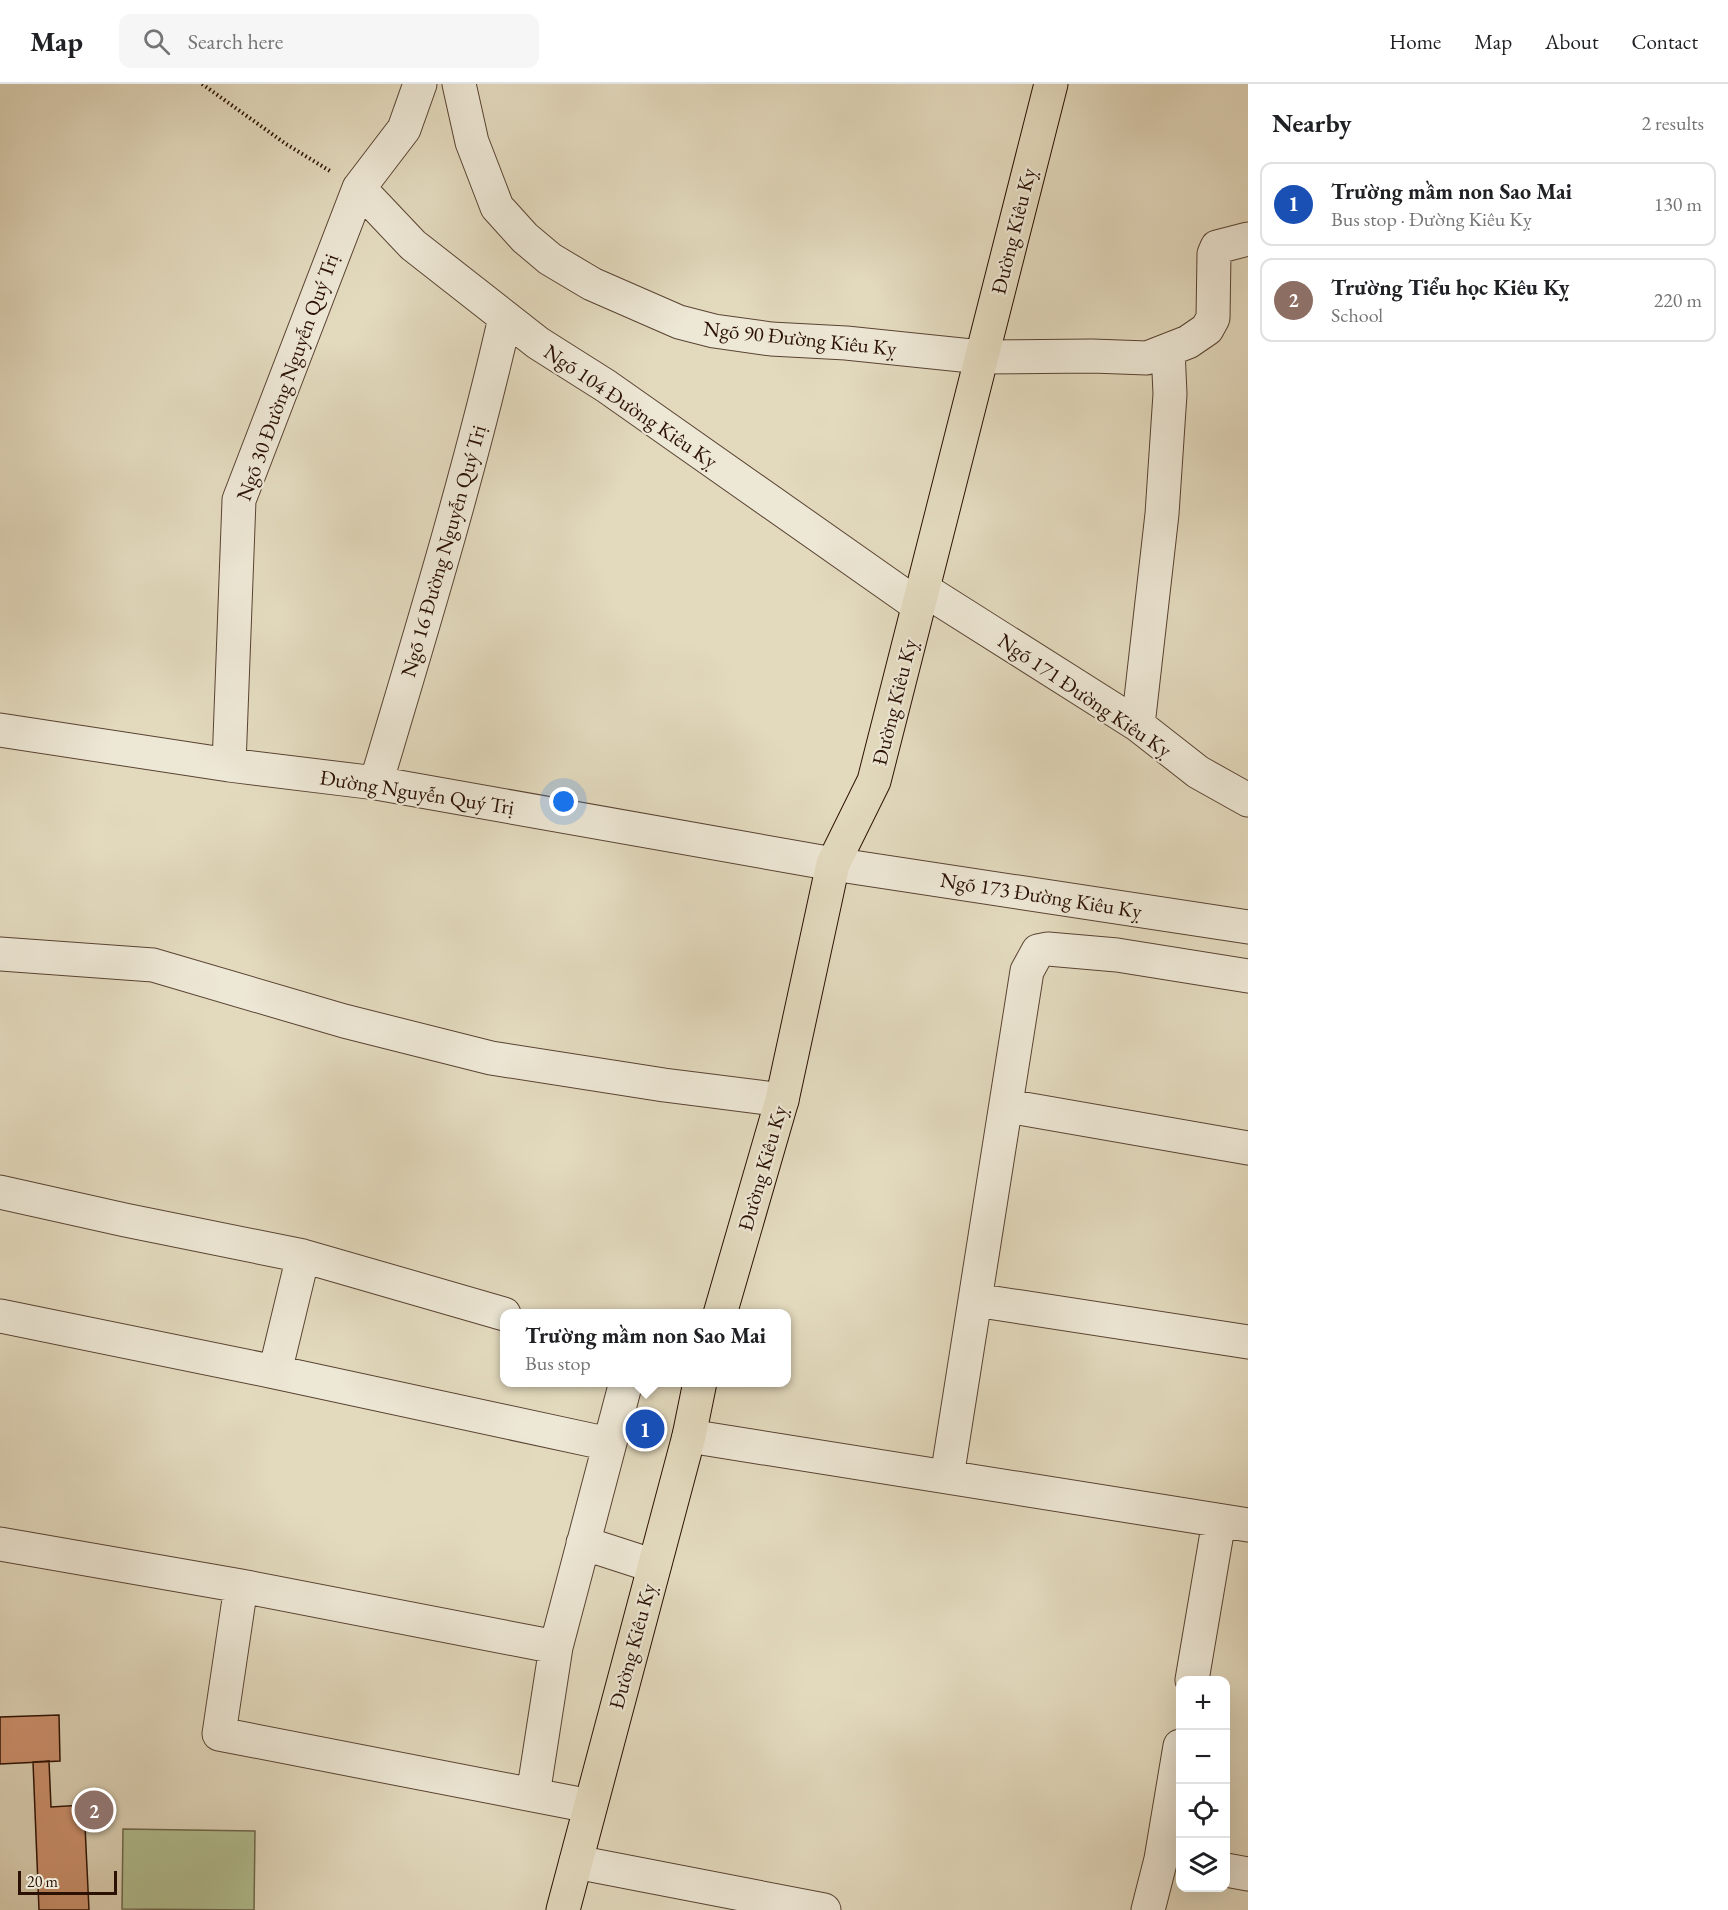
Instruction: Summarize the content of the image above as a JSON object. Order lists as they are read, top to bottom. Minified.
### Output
{"streets":{"main road":["Đường Kiêu Kỵ"],"street":["Ngõ 90 Đường Kiêu Kỵ","Ngõ 30 Đường Nguyễn Quý Trị","Ngõ 104 Đường Kiêu Kỵ","Ngõ 16 Đường Nguyễn Quý Trị","Ngõ 171 Đường Kiêu Kỵ","Đường Nguyễn Quý Trị","Ngõ 173 Đường Kiêu Kỵ"]},"crossings":[["Đường Kiêu Kỵ","Ngõ 90 Đường Kiêu Kỵ"],["Đường Kiêu Kỵ","Ngõ 104 Đường Kiêu Kỵ"],["Đường Kiêu Kỵ","Ngõ 171 Đường Kiêu Kỵ"],["Đường Kiêu Kỵ","Đường Nguyễn Quý Trị"],["Đường Kiêu Kỵ","Ngõ 173 Đường Kiêu Kỵ"],["Ngõ 30 Đường Nguyễn Quý Trị","Ngõ 104 Đường Kiêu Kỵ"],["Ngõ 30 Đường Nguyễn Quý Trị","Đường Nguyễn Quý Trị"],["Ngõ 104 Đường Kiêu Kỵ","Ngõ 16 Đường Nguyễn Quý Trị"],["Ngõ 104 Đường Kiêu Kỵ","Ngõ 171 Đường Kiêu Kỵ"],["Ngõ 16 Đường Nguyễn Quý Trị","Đường Nguyễn Quý Trị"],["Đường Nguyễn Quý Trị","Ngõ 173 Đường Kiêu Kỵ"]],"scale_bar":"20 m","page":{"header":"Map","search":"Search here","nav":["Home","Map","About","Contact"],"heading":["Nearby","2 results"],"list":[{"mark":"1","name":"Trường mầm non Sao Mai","note":"Bus stop · Đường Kiêu Kỵ","value":"130 m"},{"mark":"2","name":"Trường Tiểu học Kiêu Kỵ","note":"School","value":"220 m"}],"popup":["Trường mầm non Sao Mai","Bus stop"],"pins":["1","2"],"map_buttons":["+","−"],"scale":"20 m"}}
